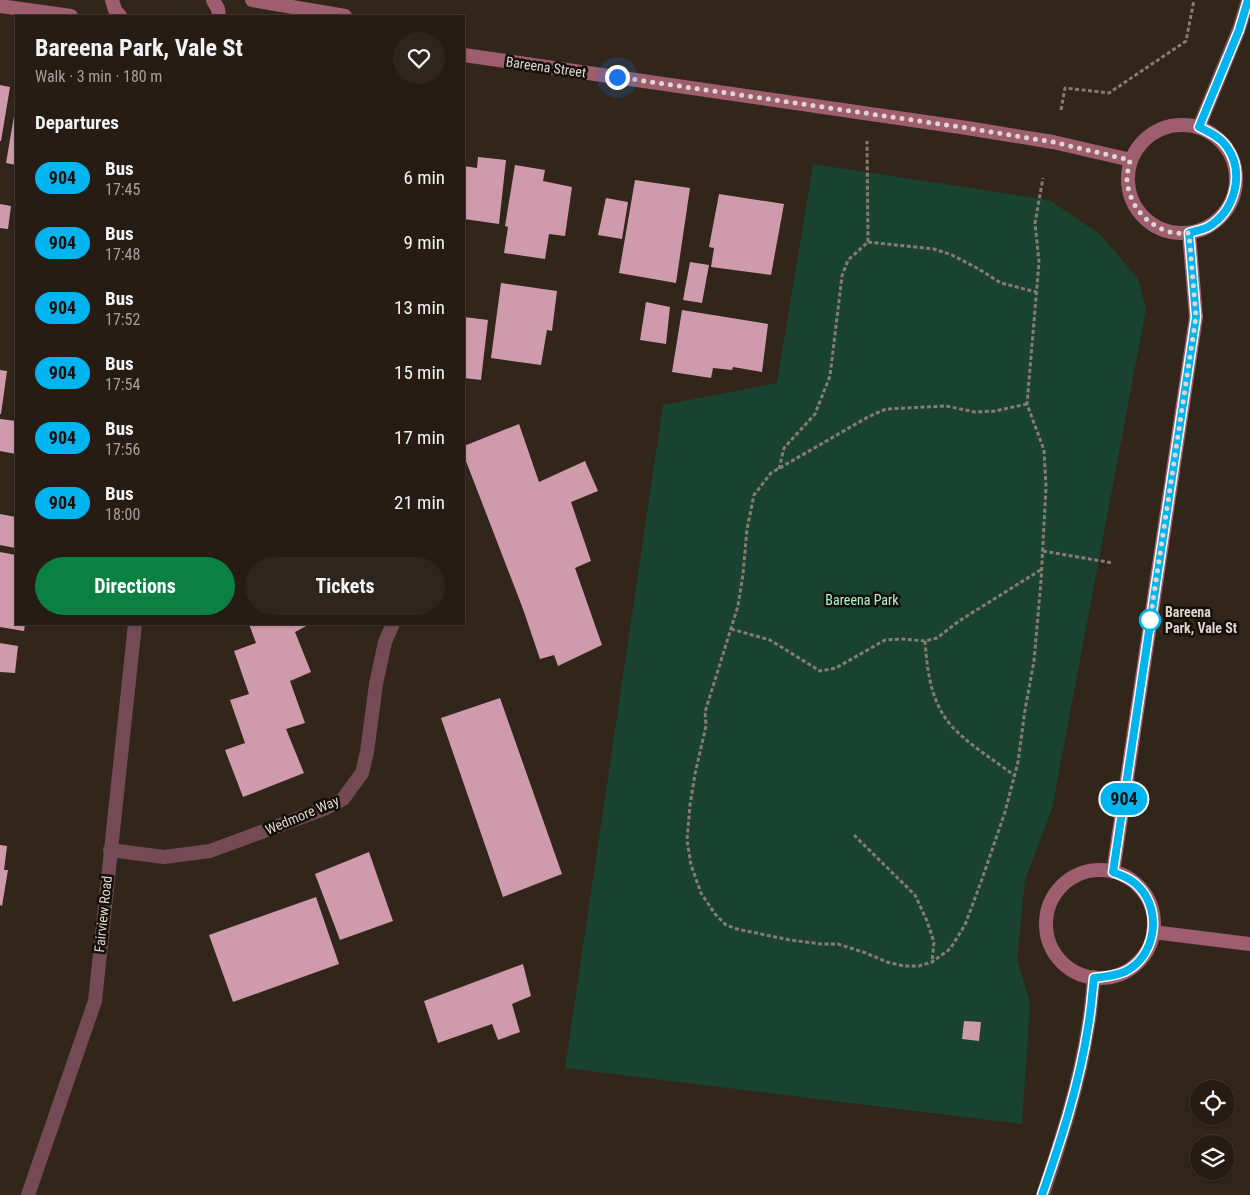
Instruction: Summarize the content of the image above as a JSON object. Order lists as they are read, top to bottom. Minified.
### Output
{"streets":{"main road":["Bareena Street"],"street":["Wedmore Way","Fairview Road"]},"crossings":[["Wedmore Way","Fairview Road"]],"parks":["Bareena Park"],"places":["Bareena Park, Vale St"],"lines":["bus line 904"],"page":{"on_map":"904","heading":[["Bareena Park, Vale St","Walk · 3 min · 180 m"],"Departures"],"list":[{"mark":"904","name":"Bus","note":"17:45","value":"6 min"},{"mark":"904","name":"Bus","note":"17:48","value":"9 min"},{"mark":"904","name":"Bus","note":"17:52","value":"13 min"},{"mark":"904","name":"Bus","note":"17:54","value":"15 min"},{"mark":"904","name":"Bus","note":"17:56","value":"17 min"},{"mark":"904","name":"Bus","note":"18:00","value":"21 min"}],"buttons":["Directions","Tickets"]}}
